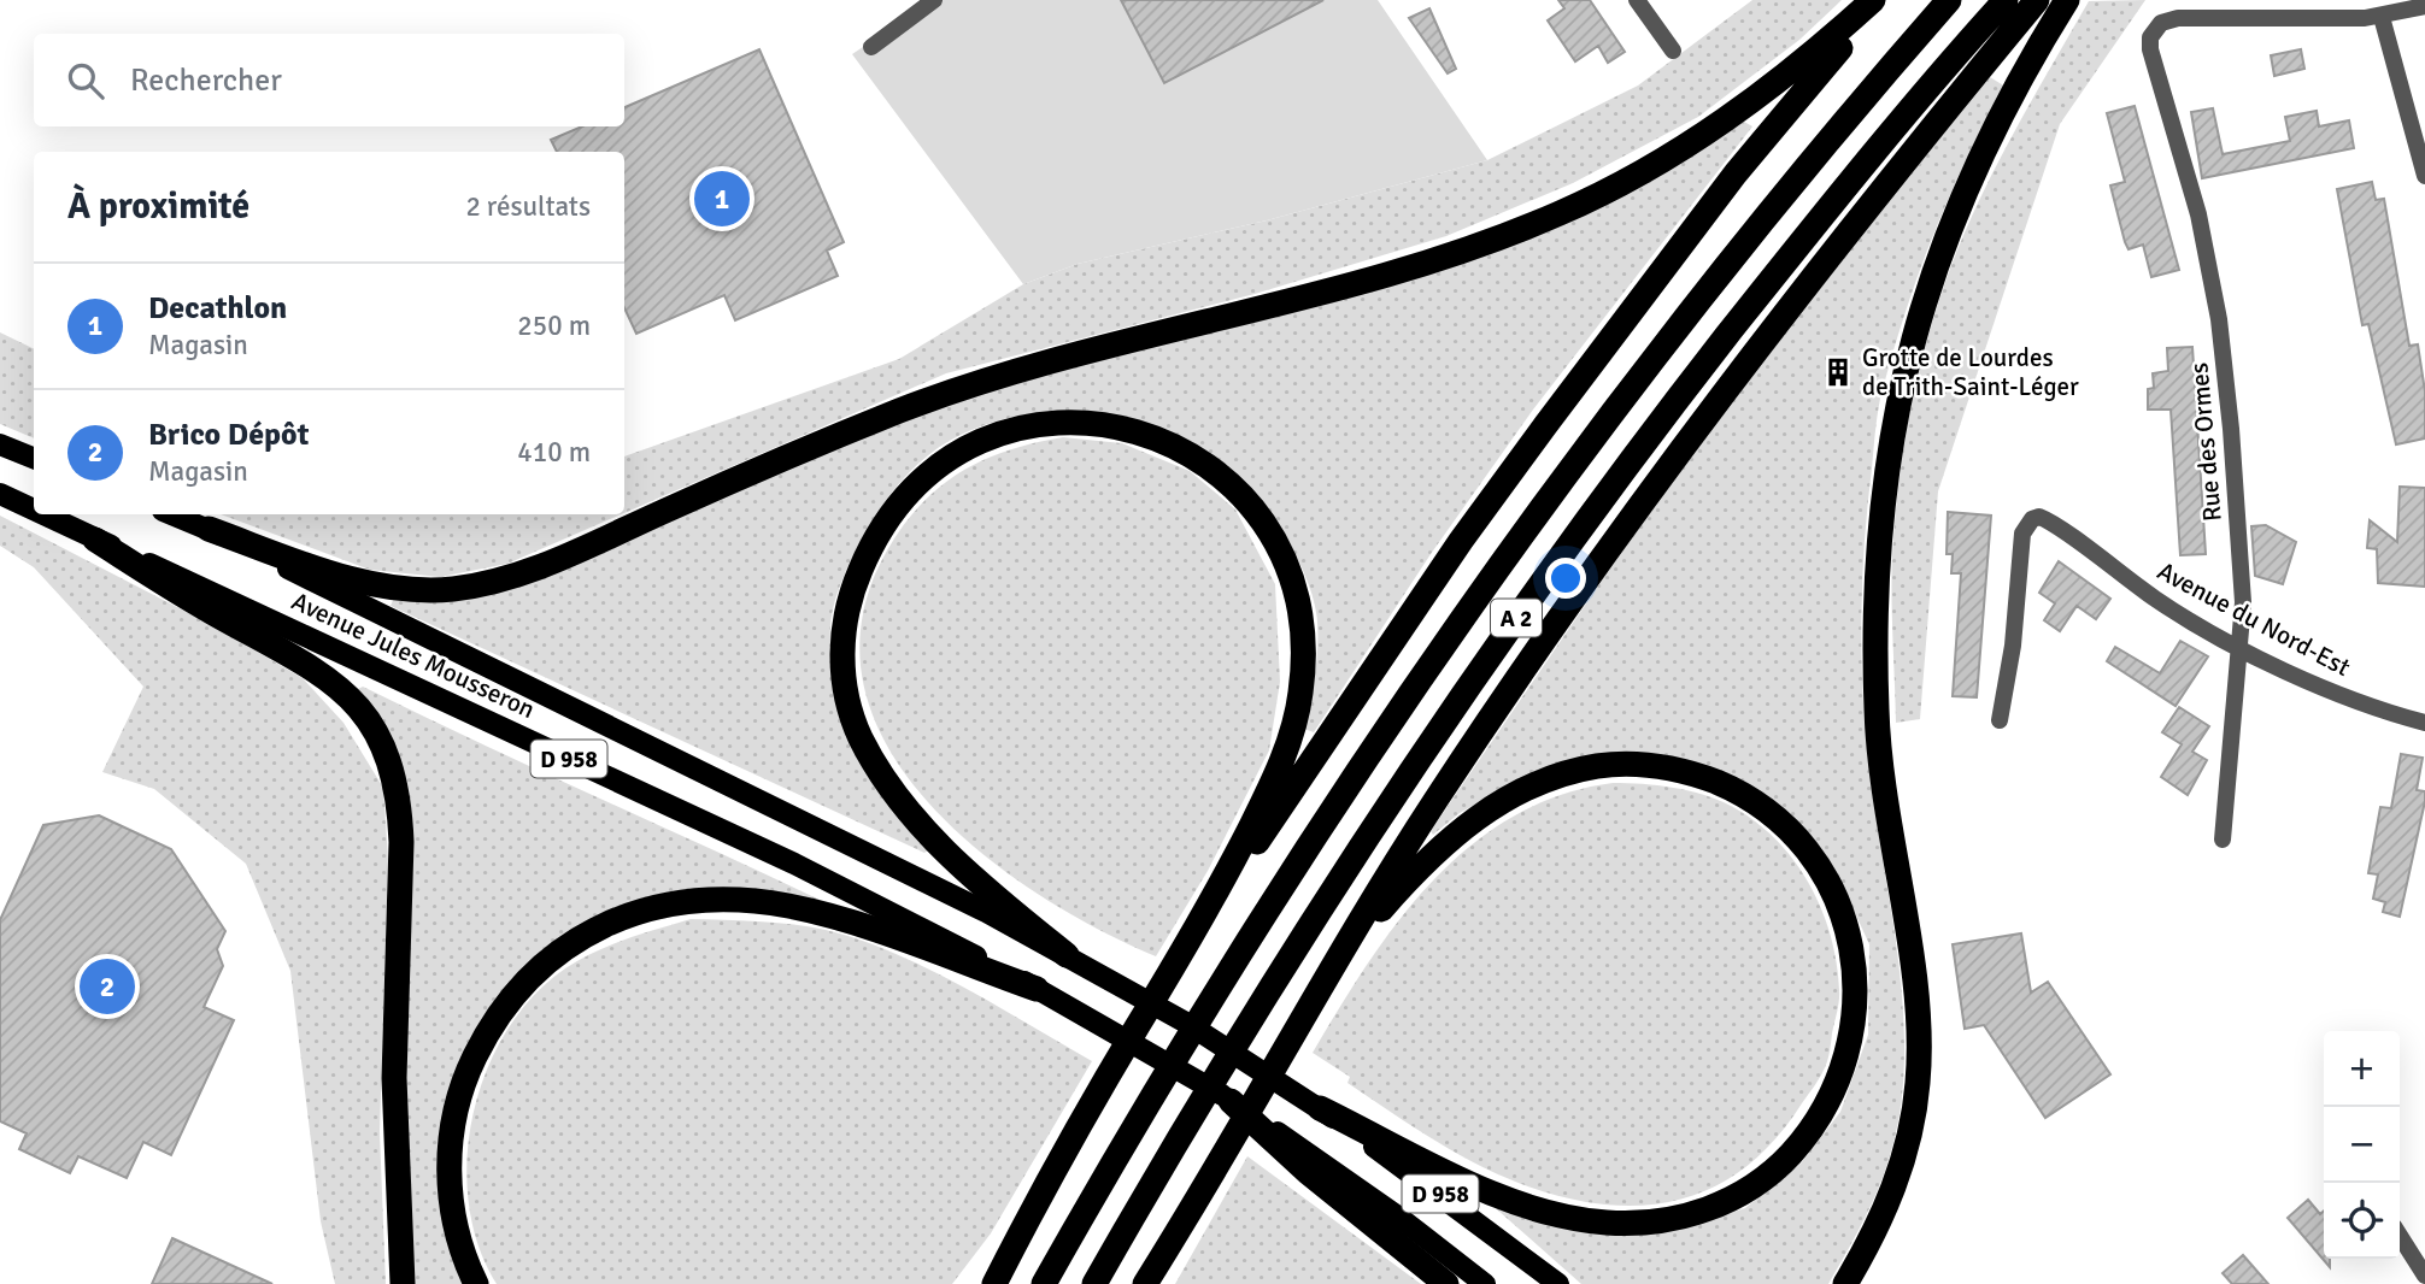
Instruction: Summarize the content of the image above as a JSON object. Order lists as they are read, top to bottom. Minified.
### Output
{"streets":{"highway":["A 2"],"main road":["Avenue Jules Mousseron","D 958"],"street":["Rue des Ormes","Avenue du Nord-Est"]},"crossings":[["Rue des Ormes","Avenue du Nord-Est"],["Avenue Jules Mousseron","D 958"]],"places":{"building":["Grotte de Lourdes de Trith-Saint-Léger"]},"page":{"search":"Rechercher","heading":["À proximité","2 résultats"],"pins":["1","2"],"list":[{"mark":"1","name":"Decathlon","note":"Magasin","value":"250 m"},{"mark":"2","name":"Brico Dépôt","note":"Magasin","value":"410 m"}],"map_buttons":["+","−"]}}
